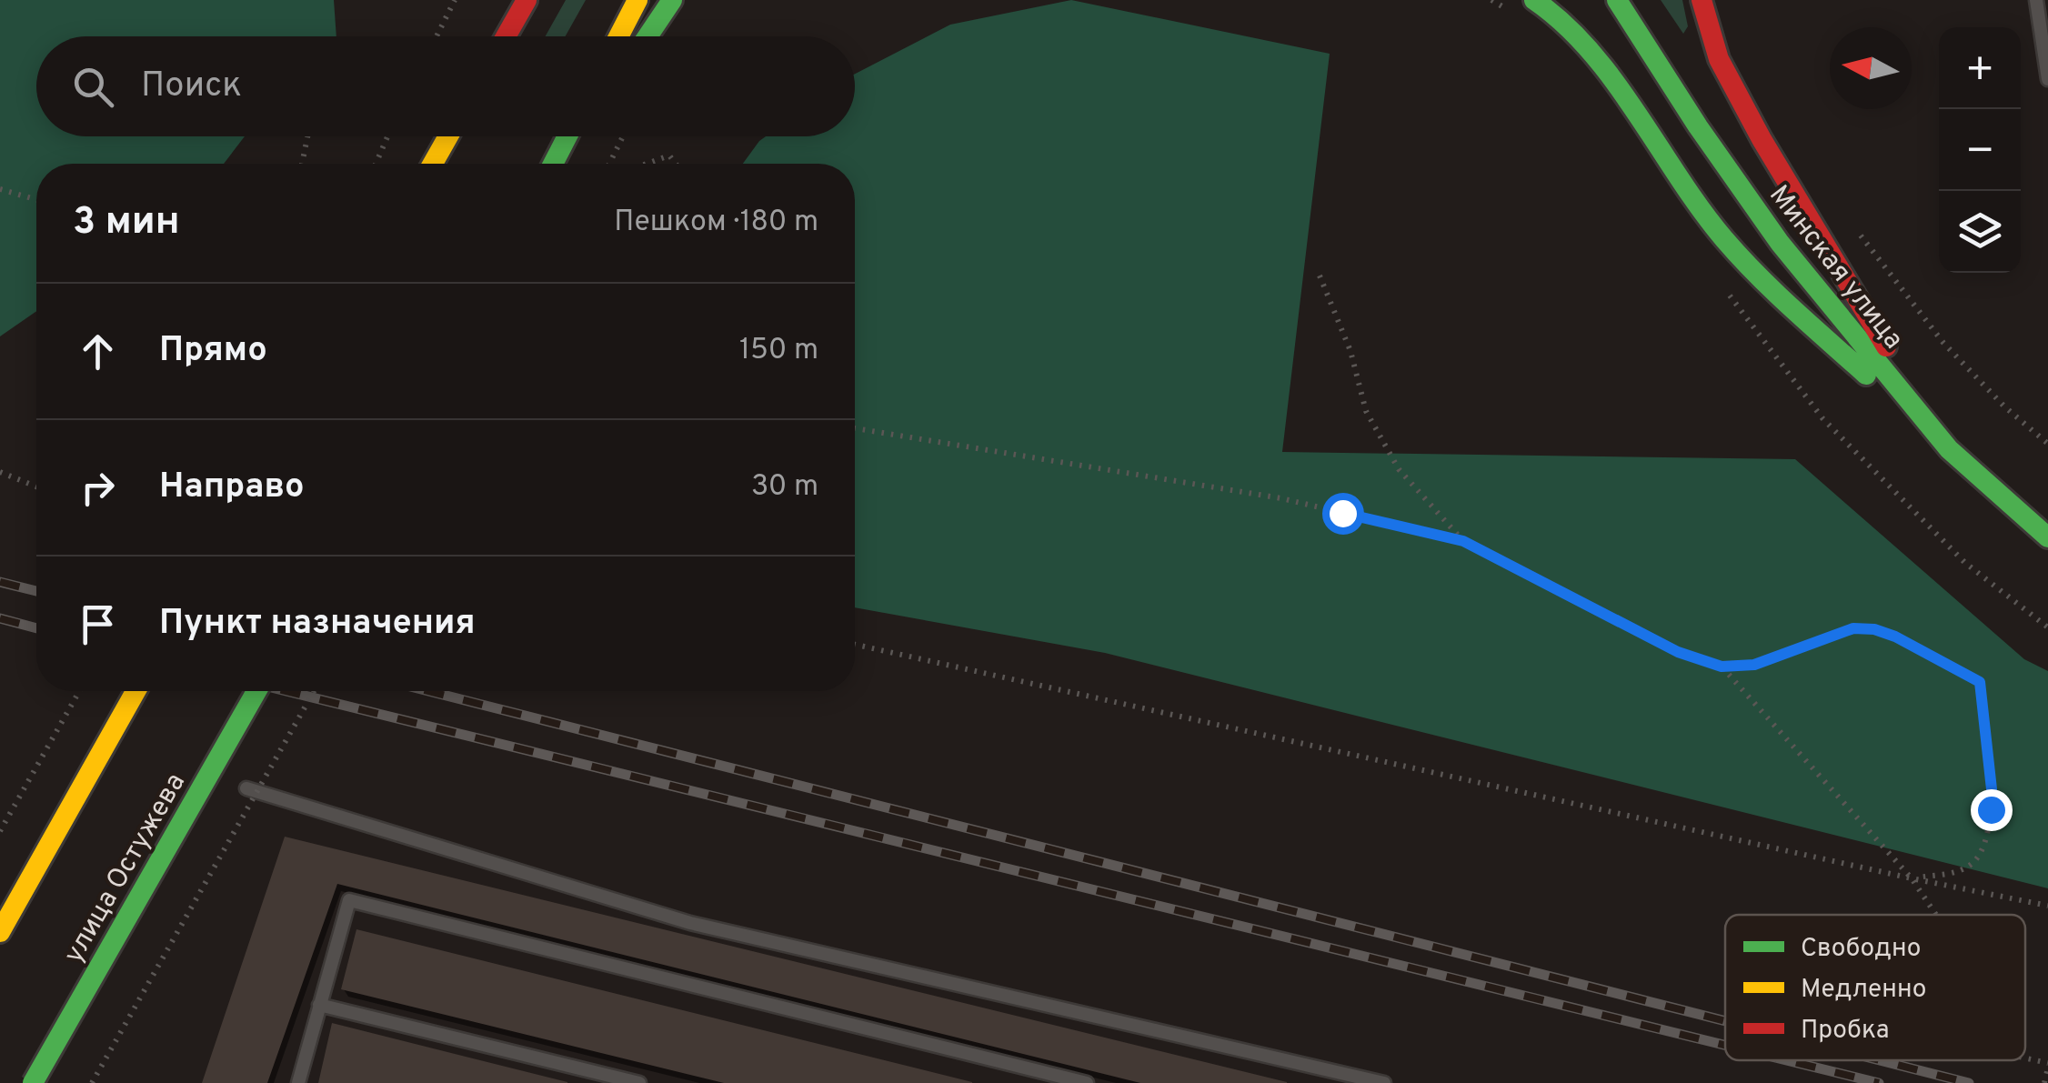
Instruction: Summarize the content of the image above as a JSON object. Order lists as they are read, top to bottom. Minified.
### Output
{"streets":{"street":["Минская улица","улица Остужева"]},"legend":["Свободно","Медленно","Пробка"],"north":"left","page":{"map_buttons":["+","−"],"search":"Поиск","heading":["3 мин","Пешком · 180 m"],"list":[["Прямо","150 m"],["Направо","30 m"],"Пункт назначения"]}}
